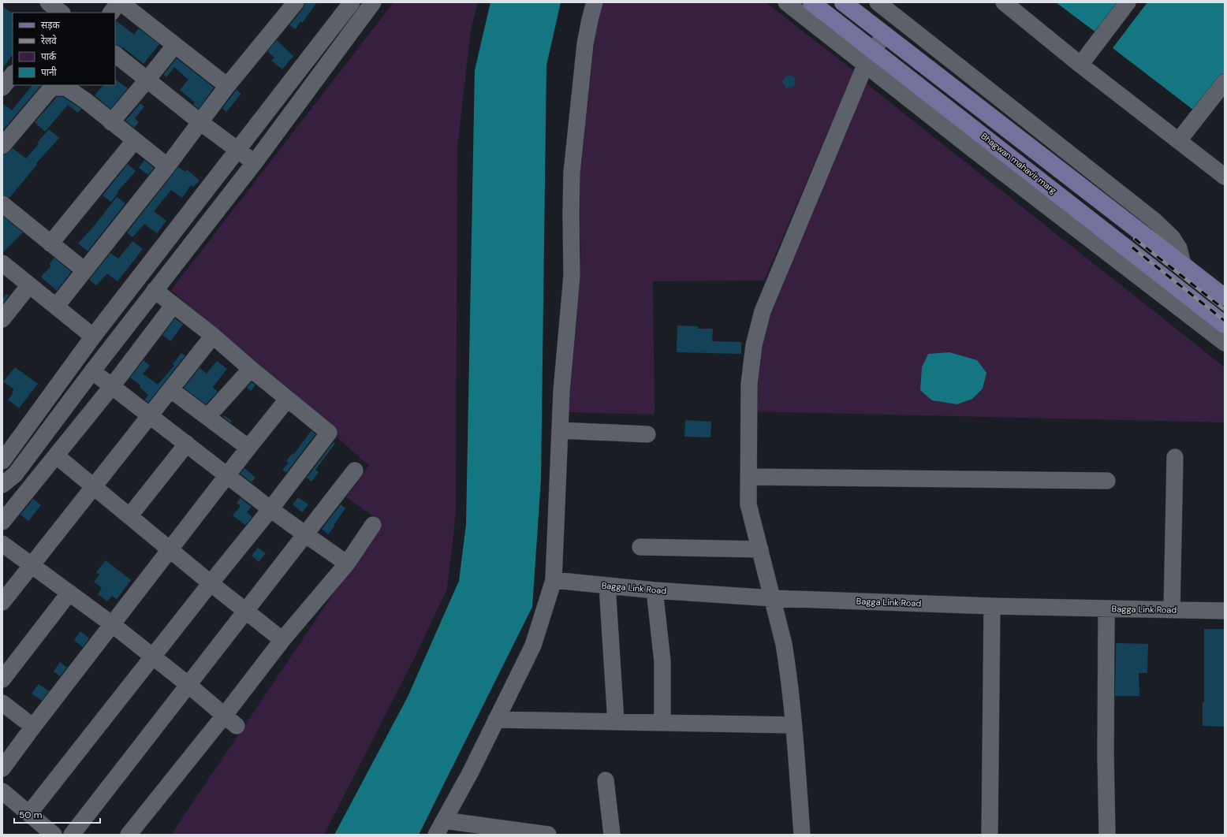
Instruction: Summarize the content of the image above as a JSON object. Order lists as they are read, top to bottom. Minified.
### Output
{"streets":{"main road":["Bhagwan mahavir marg"],"street":["Bagga Link Road"]},"legend":["सड़क","रेलवे","पार्क","पानी"],"scale_bar":"50 m"}
